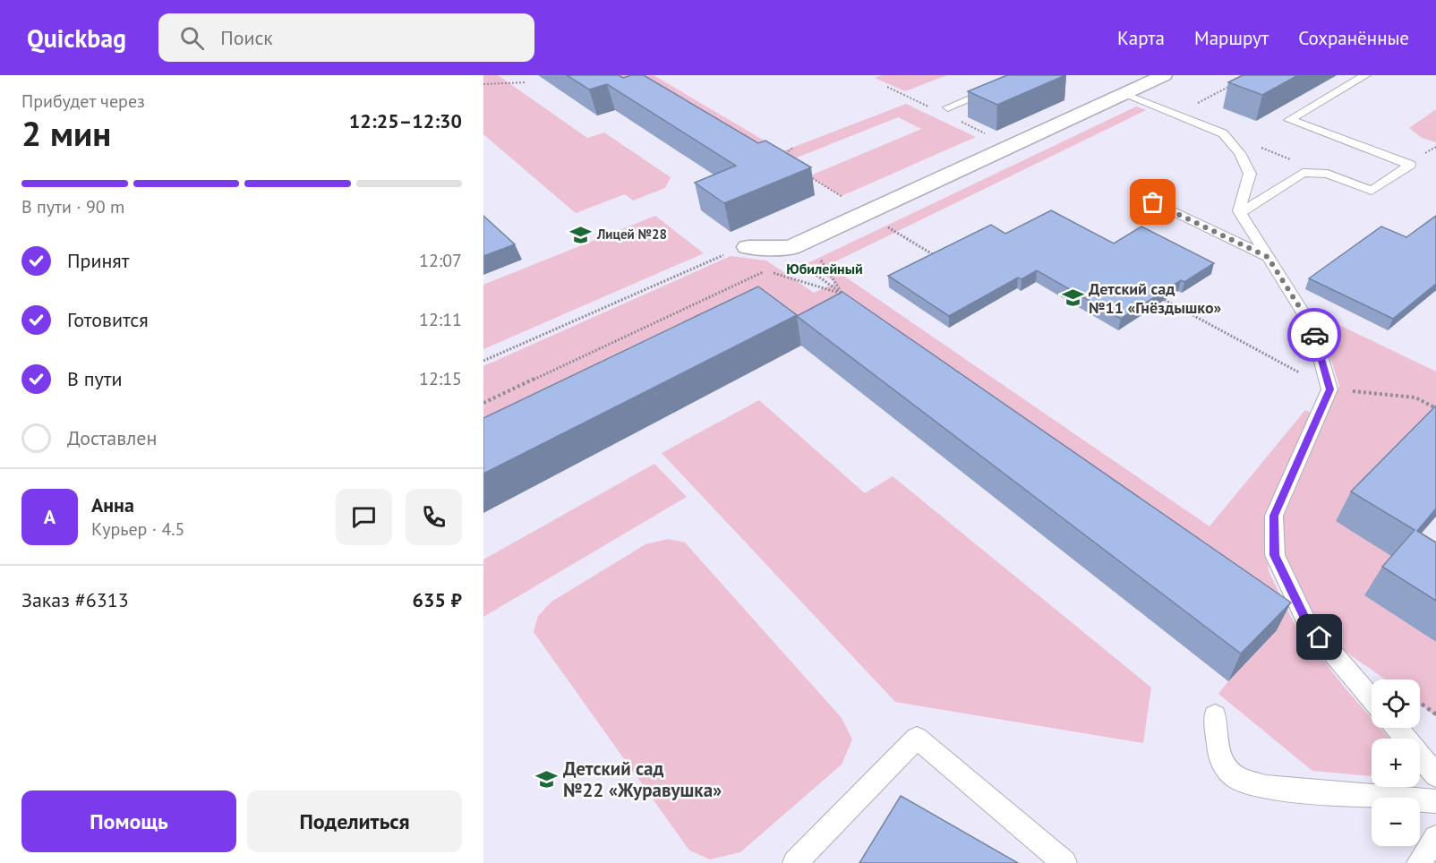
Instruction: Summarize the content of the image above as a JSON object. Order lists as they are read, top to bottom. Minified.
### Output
{"districts":["Юбилейный"],"places":{"school or university":["Лицей №28","Детский сад №11 «Гнёздышко»","Детский сад №22 «Журавушка»"]},"page":{"header":"Quickbag","search":"Поиск","nav":["Карта","Маршрут","Сохранённые"],"heading":["2 мин","Прибудет через","12:25–12:30"],"panel":["Анна","Курьер · 4.5","Заказ #6313","635 ₽"],"bar":"В пути · 90 m","list":[["Принят","12:07"],["Готовится","12:11"],["В пути","12:15"],"Доставлен"],"round":"А","map_buttons":["+","−"],"buttons":["Помощь","Поделиться"]}}
